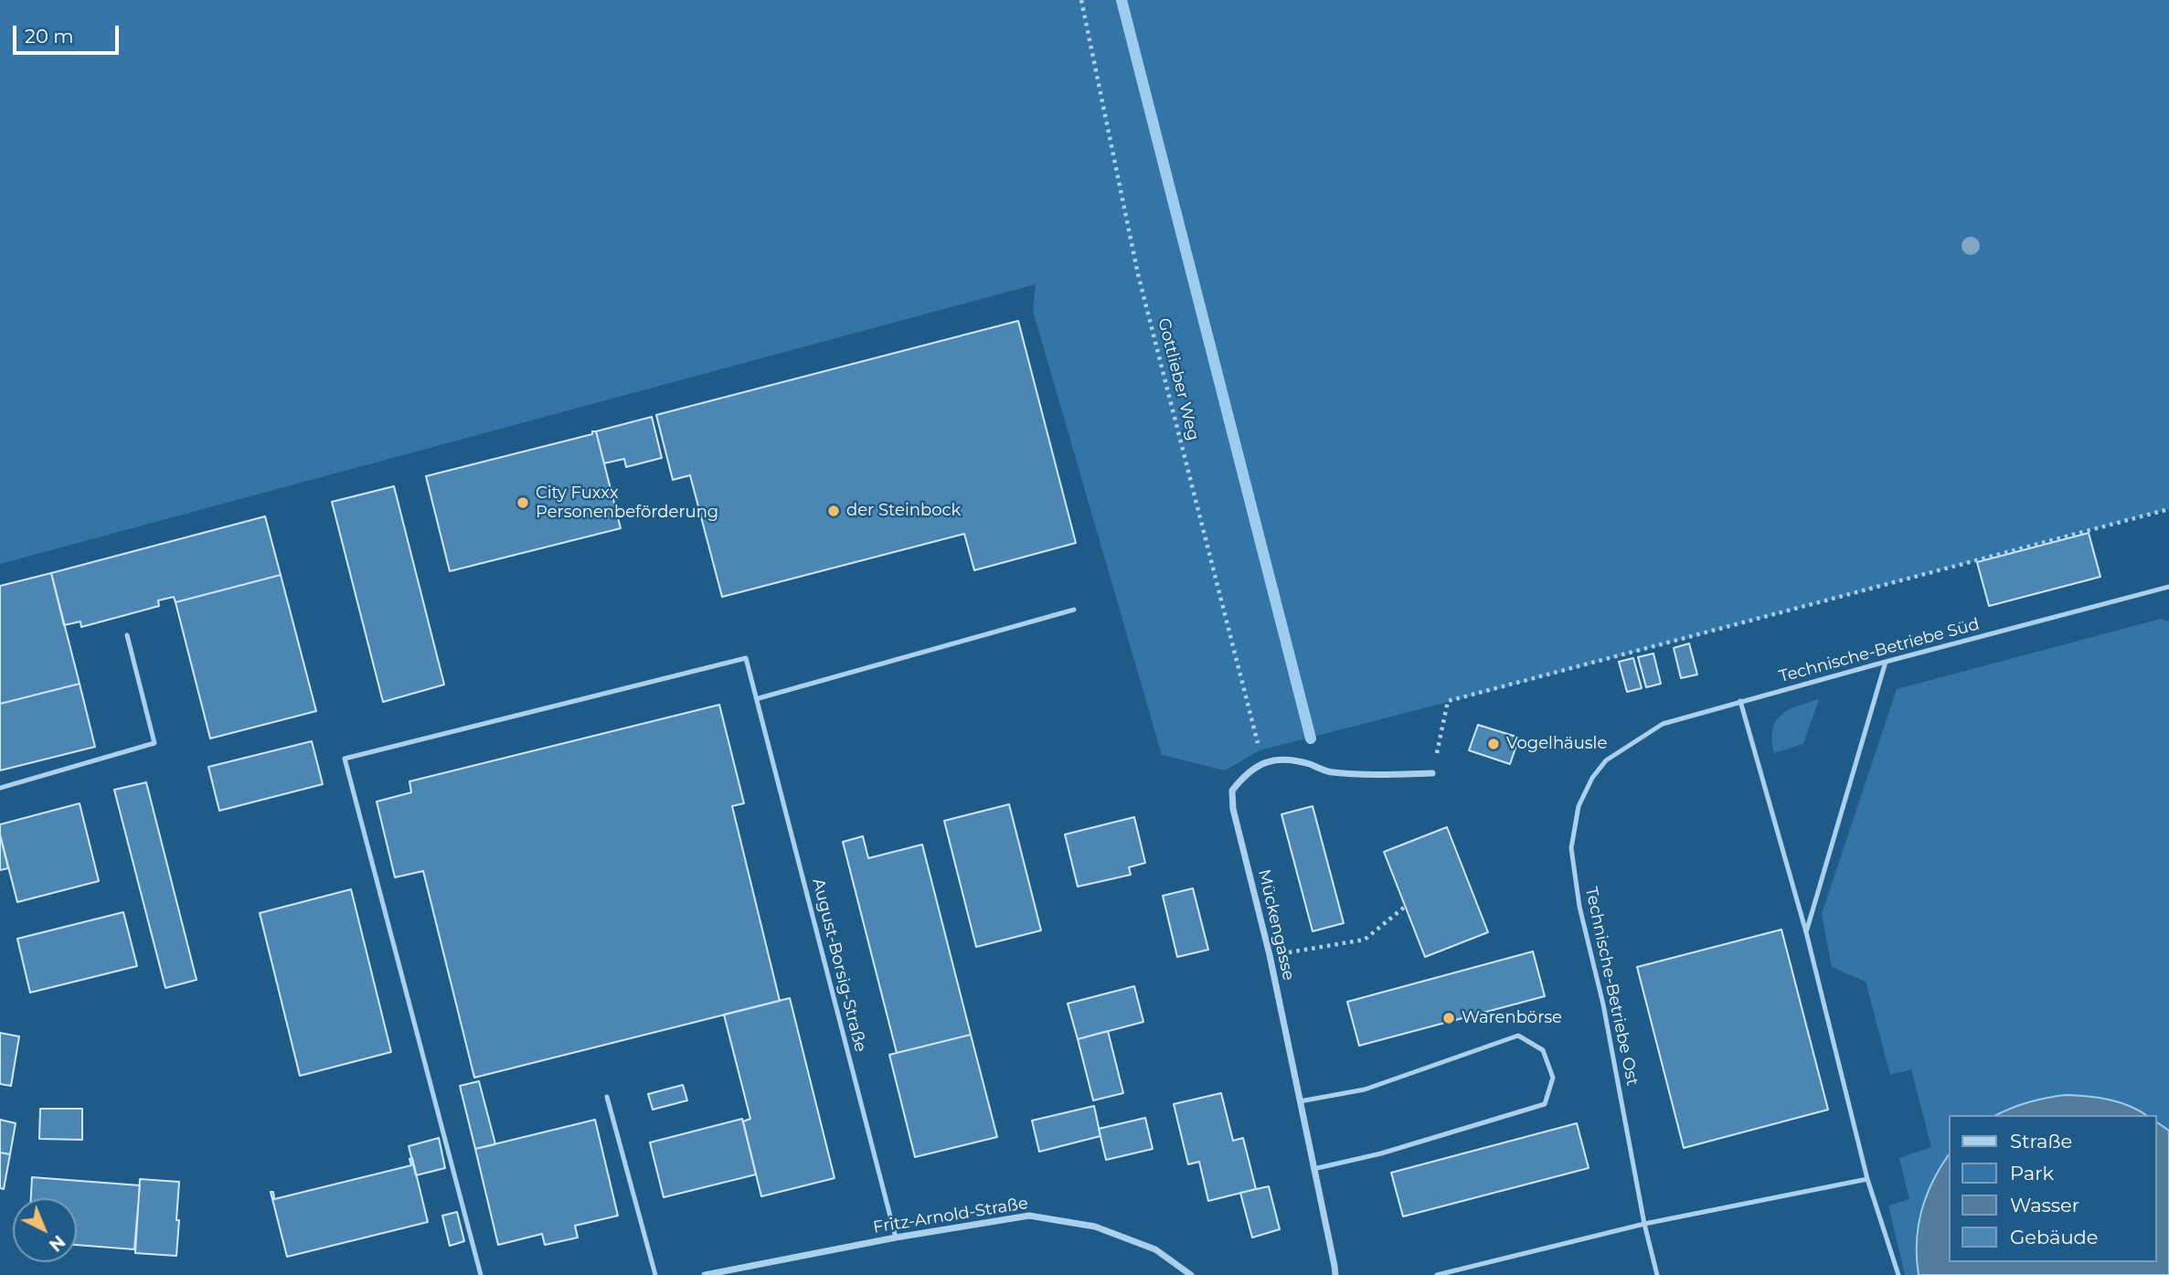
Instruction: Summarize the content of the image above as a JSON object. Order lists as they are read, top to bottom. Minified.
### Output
{"streets":{"street":["Mückengasse","Fritz-Arnold-Straße"],"lane":["Technische-Betriebe Süd","August-Borsig-Straße","Technische-Betriebe Ost"],"path":["Gottlieber Weg"]},"crossings":[["Gottlieber Weg","Mückengasse"],["Technische-Betriebe Süd","Technische-Betriebe Ost"],["August-Borsig-Straße","Fritz-Arnold-Straße"]],"places":["City Fuxxx Personenbeförderung","der Steinbock","Vogelhäusle","Warenbörse"],"legend":["Straße","Park","Wasser","Gebäude"],"scale_bar":"20 m","north":"bottom right"}
